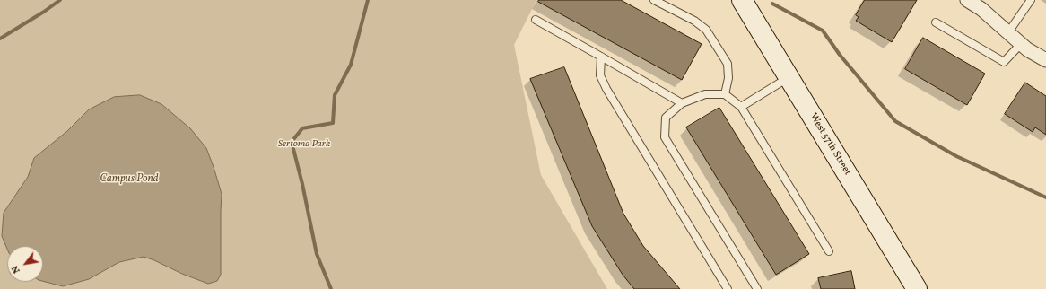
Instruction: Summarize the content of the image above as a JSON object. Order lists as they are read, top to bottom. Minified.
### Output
{"streets":{"main road":["West 57th Street"]},"water":["Campus Pond"],"parks":["Sertoma Park"],"north":"bottom left"}
